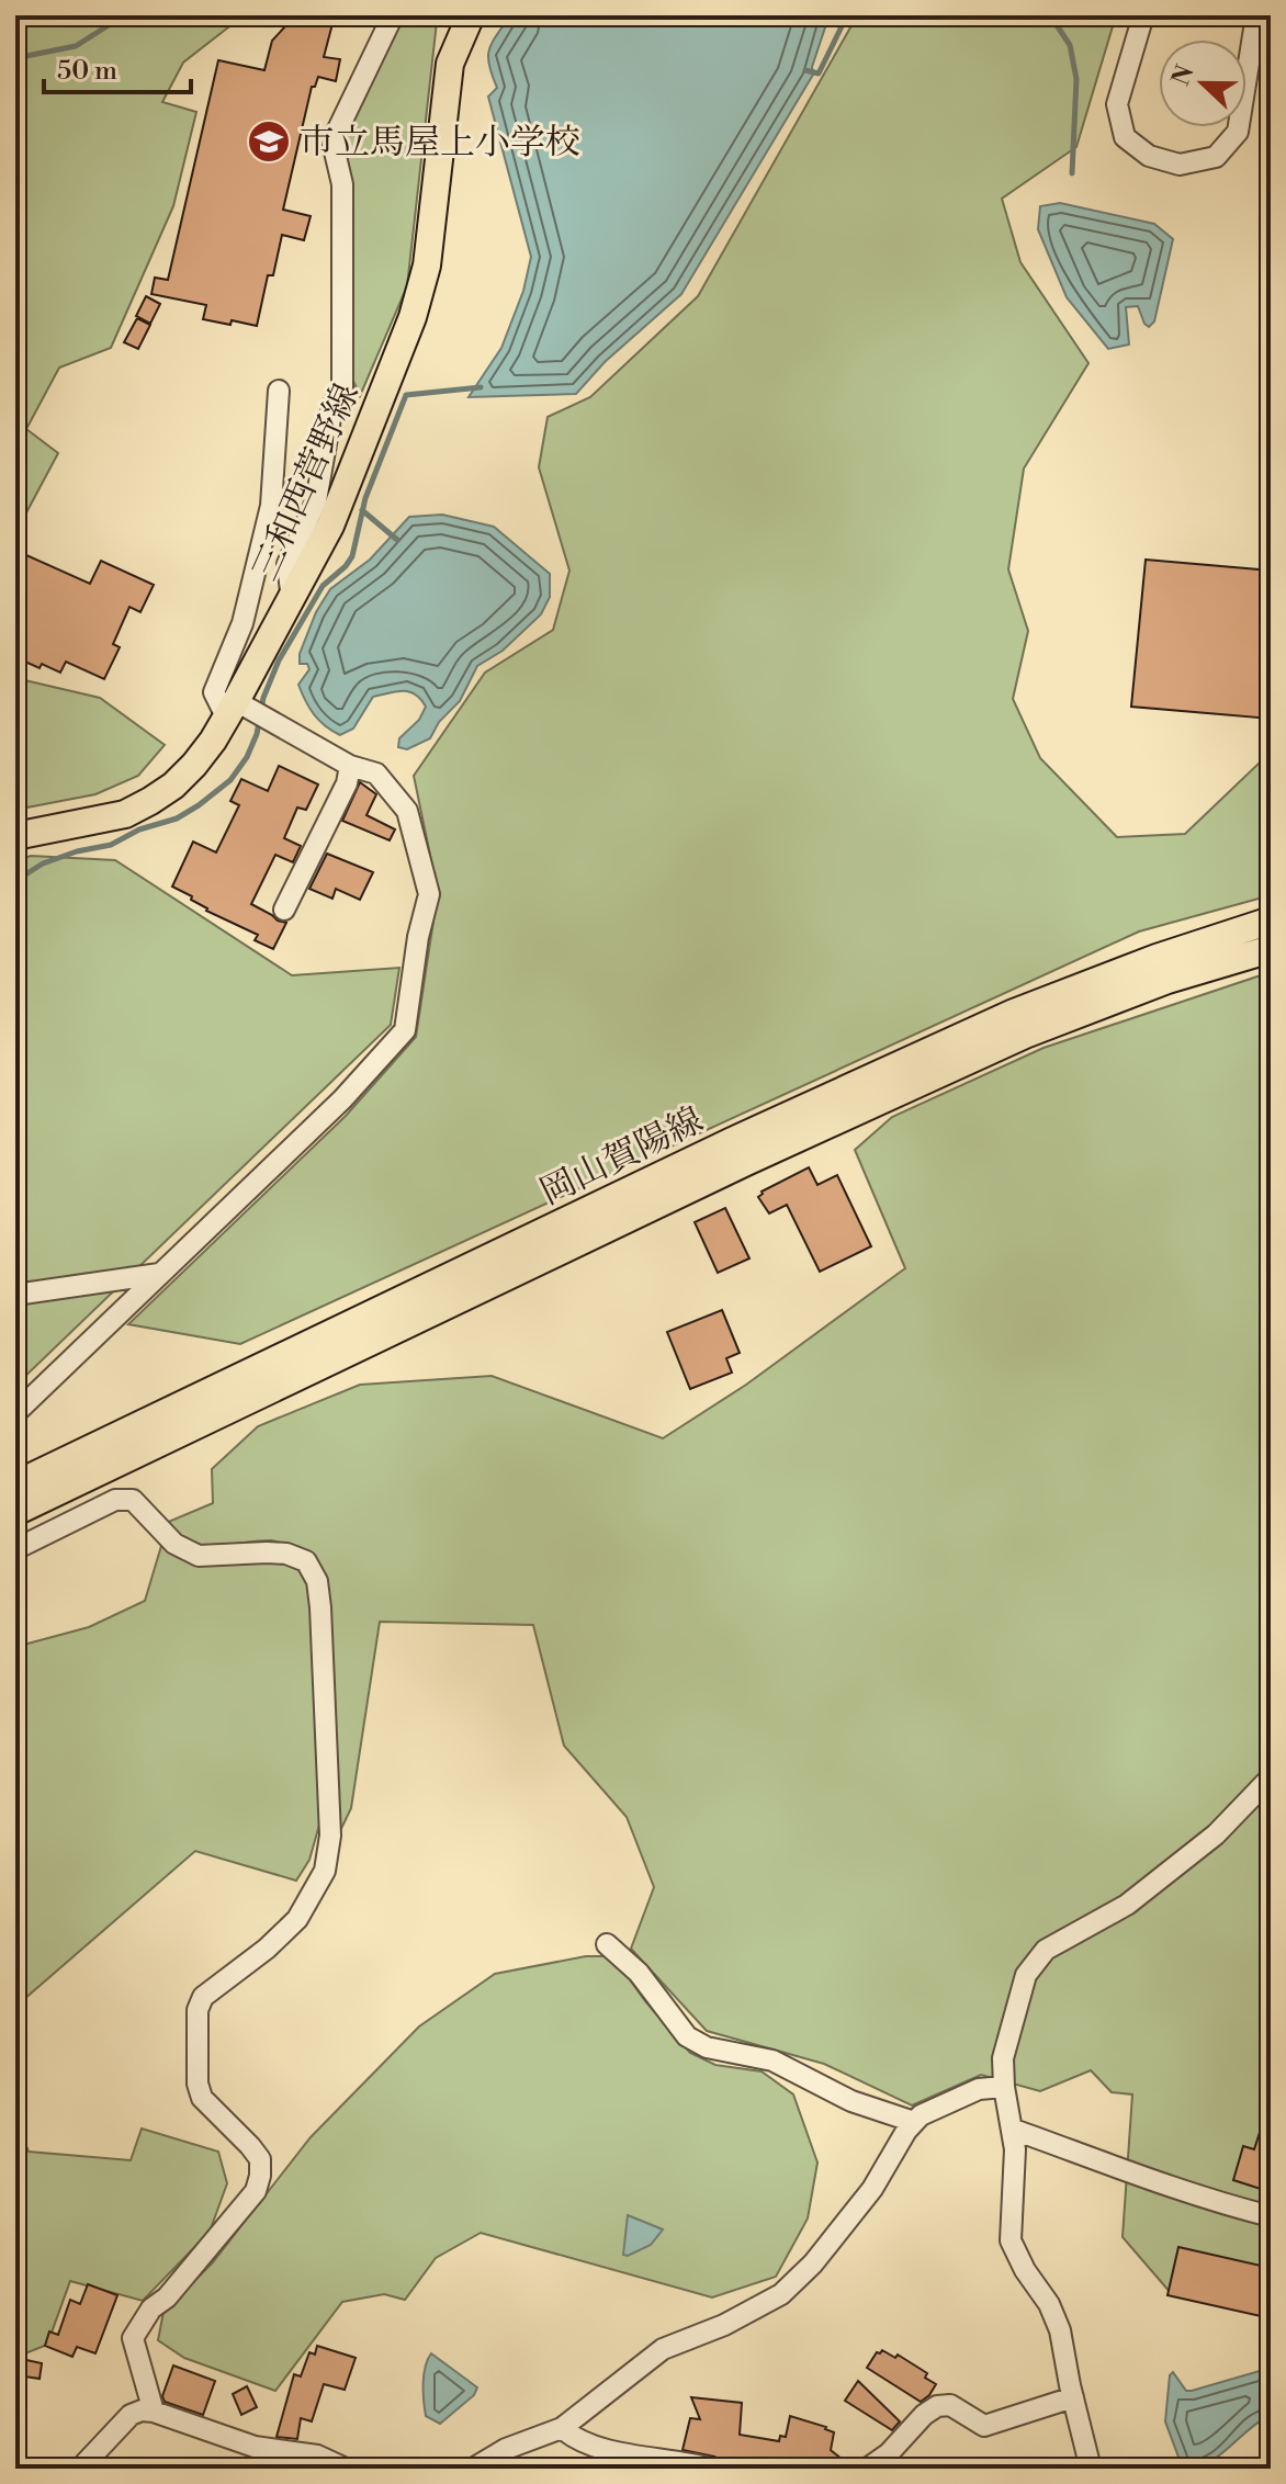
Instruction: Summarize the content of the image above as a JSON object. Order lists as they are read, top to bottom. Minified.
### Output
{"streets":{"main road":["三和西菅野線","岡山賀陽線"]},"places":{"school or university":["市立馬屋上小学校"]},"scale_bar":"50 m","north":"left"}
